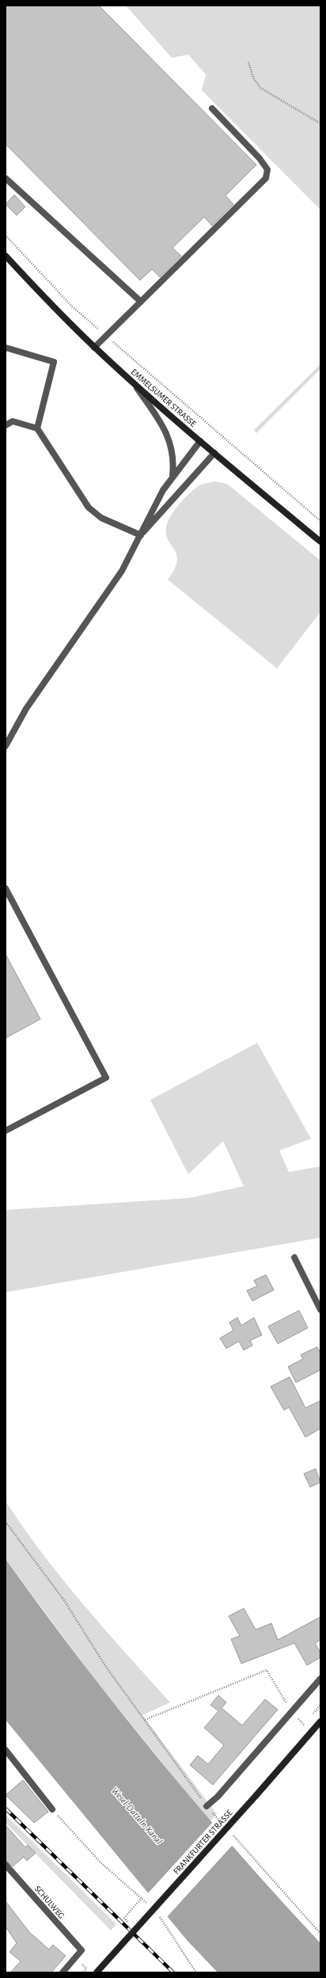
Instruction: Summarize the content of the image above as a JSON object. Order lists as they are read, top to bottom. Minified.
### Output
{"streets":{"street":["EMMELSUMER STRASSE","FRANKFURTER STRASSE","SCHULWEG"]},"water":["Wesel-Datteln-Kanal"]}
